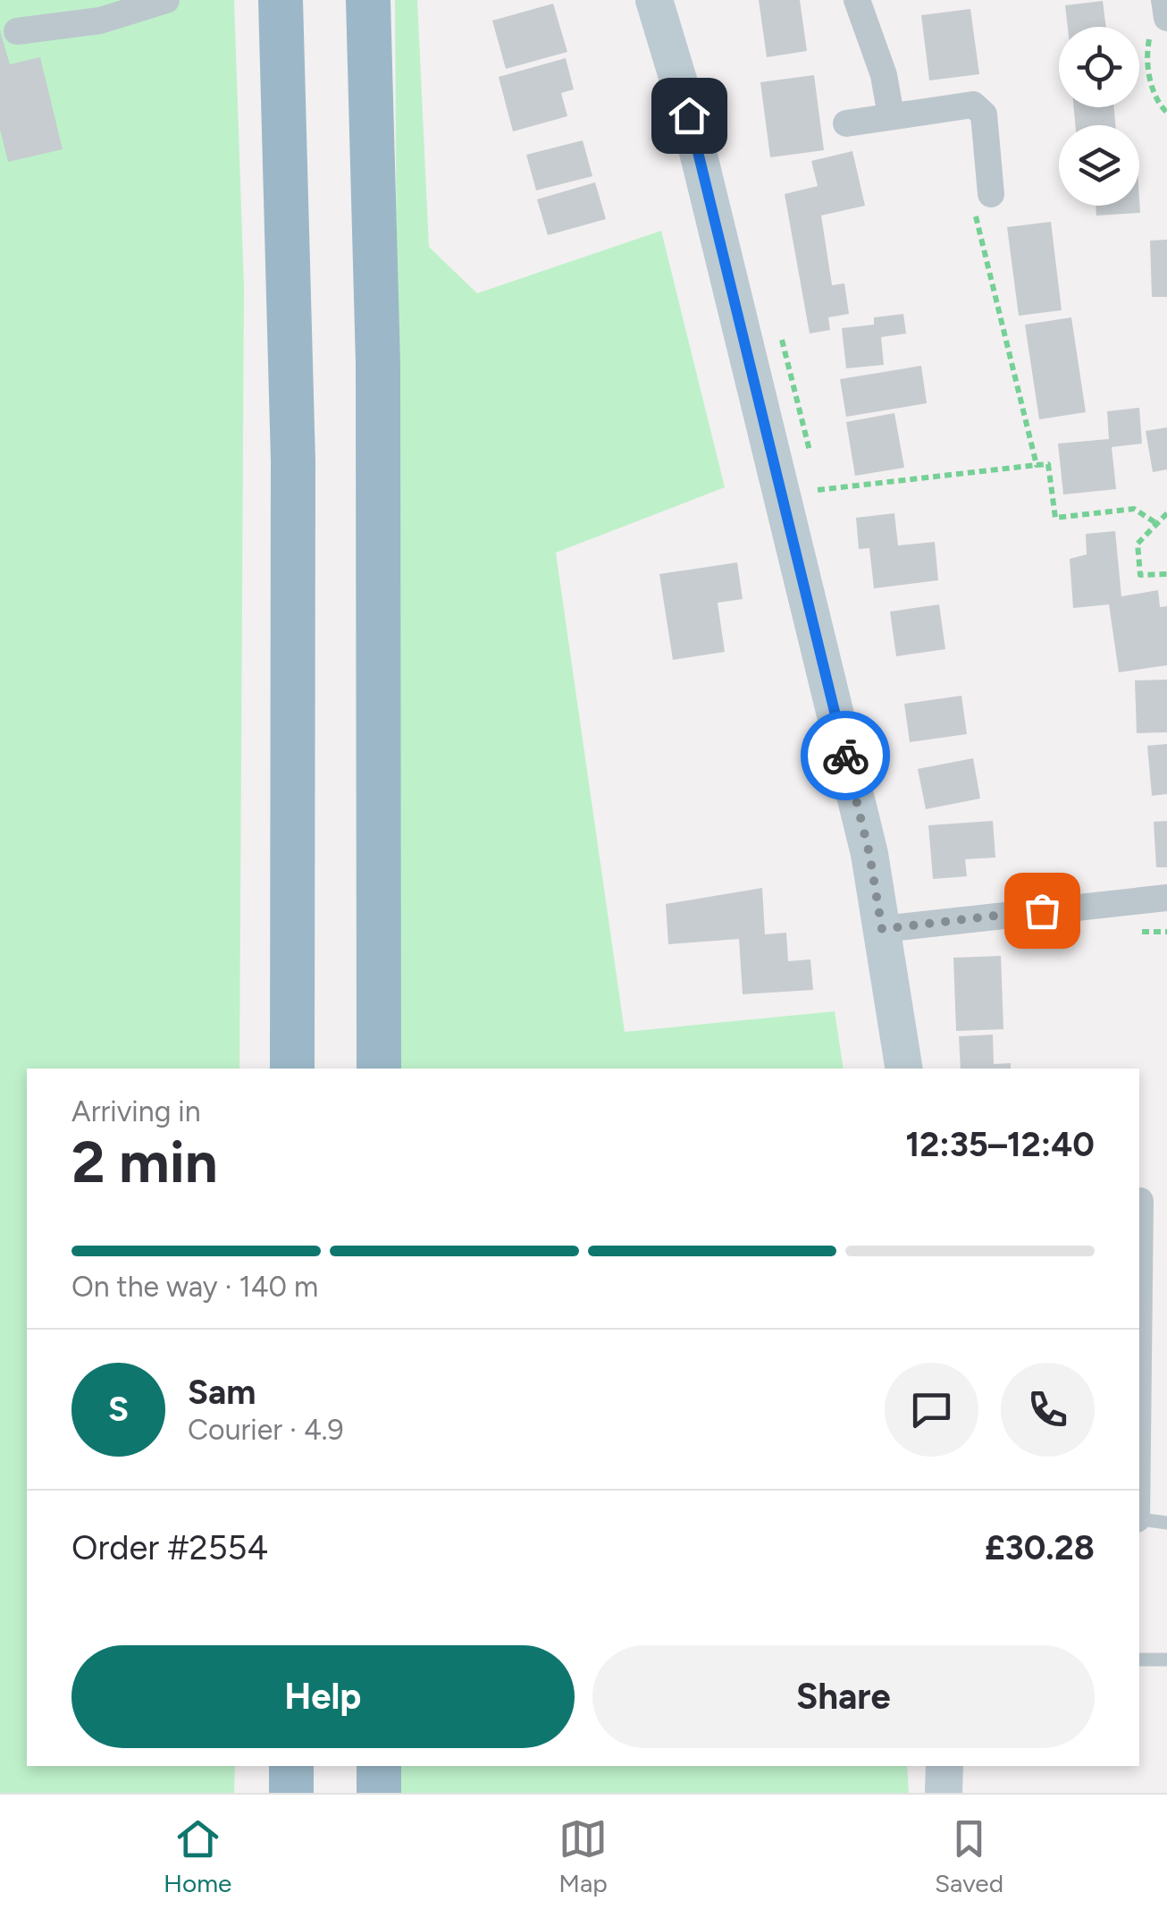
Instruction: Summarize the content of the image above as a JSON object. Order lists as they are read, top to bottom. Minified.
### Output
{"page":{"heading":["2 min","Arriving in","12:35–12:40"],"panel":["Sam","Courier · 4.9","Order #2554","£30.28"],"bar":"On the way · 140 m","round":"S","buttons":["Help","Share"],"tabs":["Home","Map","Saved"]}}
